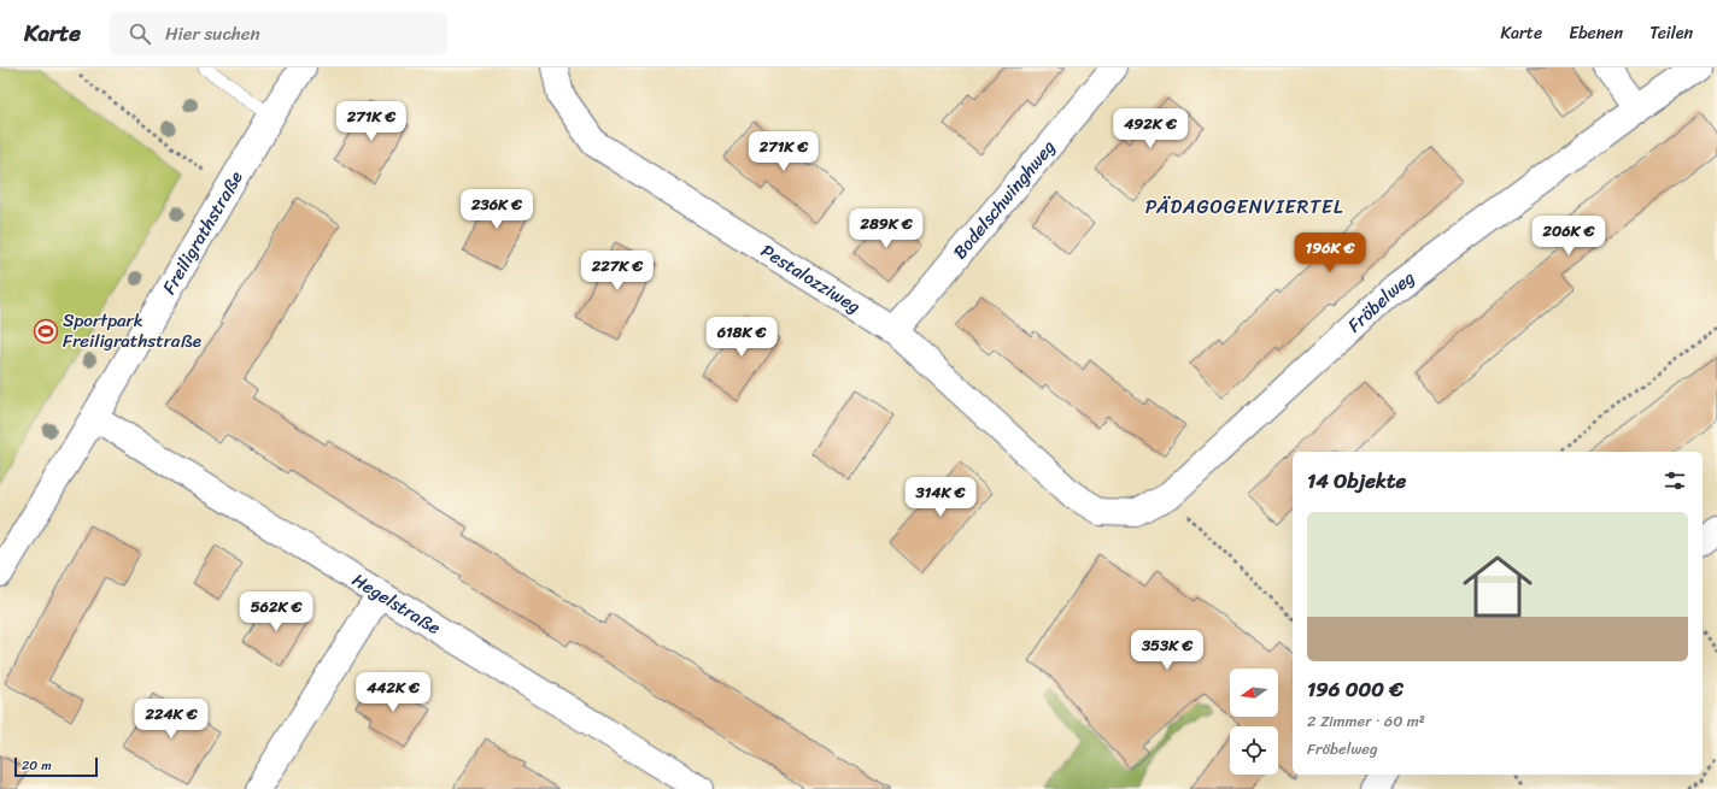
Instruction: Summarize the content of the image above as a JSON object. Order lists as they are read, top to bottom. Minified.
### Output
{"streets":{"street":["Bodelschwinghweg","Freiligrathstraße","Pestalozziweg","Fröbelweg","Hegelstraße"]},"crossings":[["Bodelschwinghweg","Pestalozziweg"],["Freiligrathstraße","Hegelstraße"],["Pestalozziweg","Fröbelweg"]],"districts":["PÄDAGOGENVIERTEL"],"places":{"sports":["Sportpark Freiligrathstraße"]},"scale_bar":"20 m","north":"left","page":{"header":"Karte","search":"Hier suchen","nav":["Karte","Ebenen","Teilen"],"price":["271K €","492K €","271K €","236K €","289K €","206K €","196K €","227K €","618K €","314K €","562K €","353K €","442K €","224K €"],"heading":"14 Objekte","list":[{"name":"196 000 €","note":"2 Zimmer · 60 m² · Fröbelweg"}],"scale":"20 m"}}
